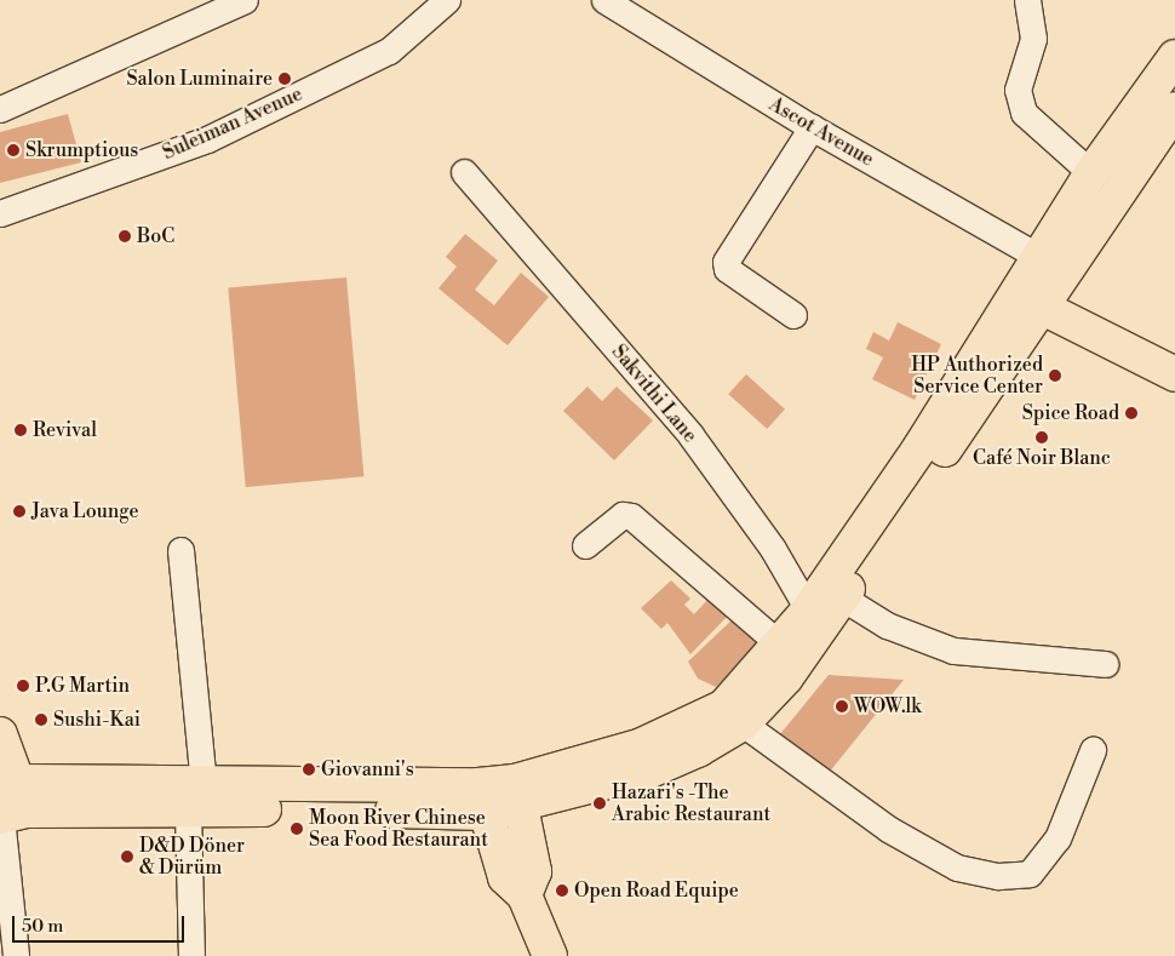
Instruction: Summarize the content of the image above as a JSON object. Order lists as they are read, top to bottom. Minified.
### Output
{"streets":{"street":["Suleiman Avenue","Ascot Avenue","Sakvithi Lane"]},"places":["Salon Luminaire","Skrumptious","BoC","HP Authorized Service Center","Spice Road","Revival","Café Noir Blanc","Java Lounge","P.G Martin","WOW.lk","Sushi-Kai","Giovanni's","Hazari's -The Arabic Restaurant","Moon River Chinese Sea Food Restaurant","D&D Döner & Dürüm","Open Road Equipe"],"scale_bar":"50 m"}
